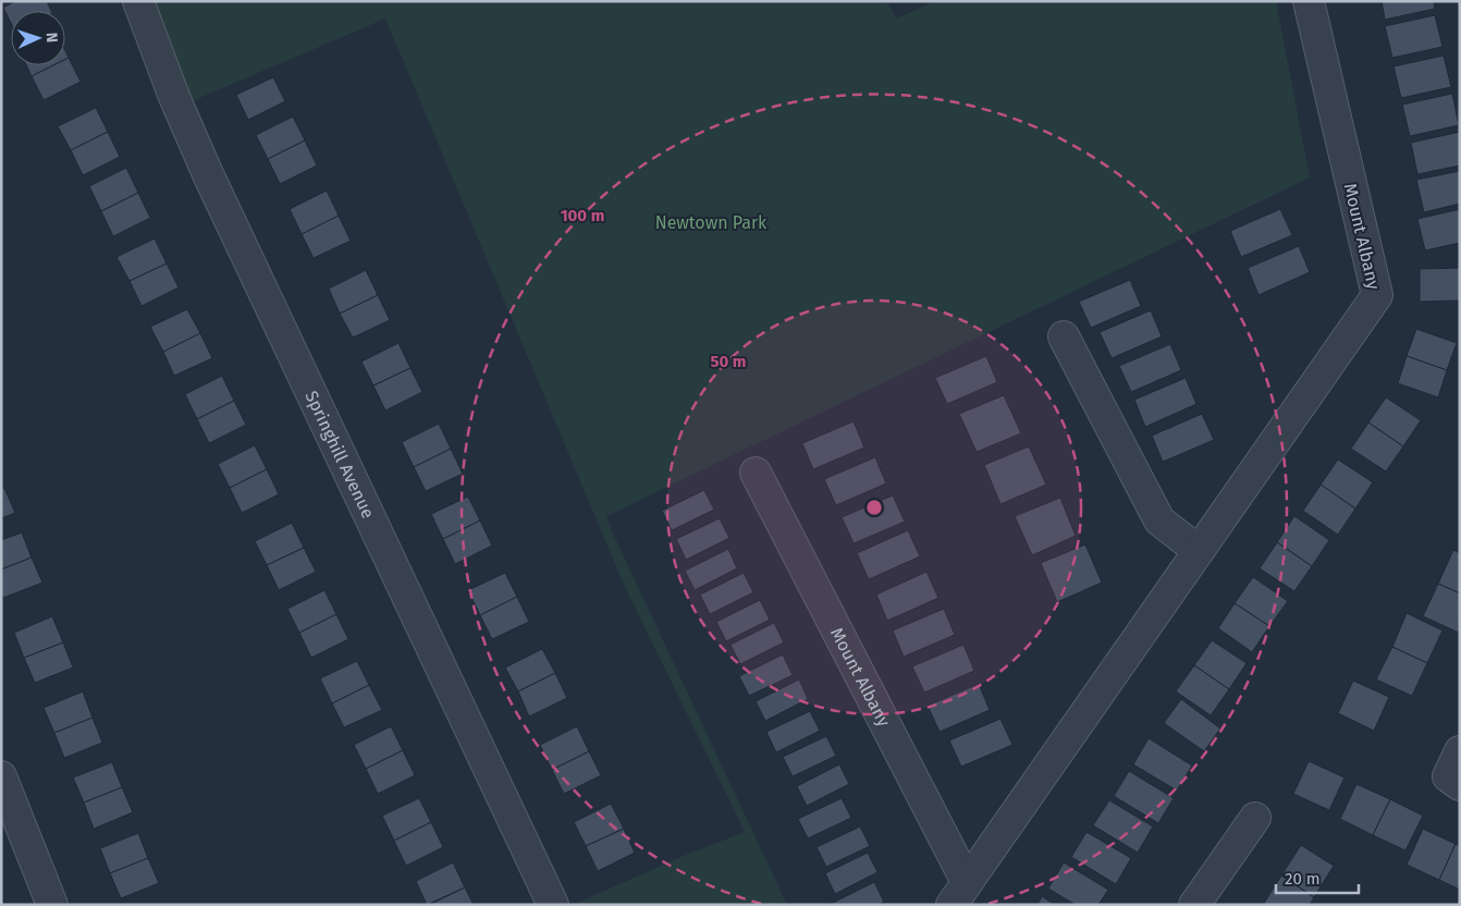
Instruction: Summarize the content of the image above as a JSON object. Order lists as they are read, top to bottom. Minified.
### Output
{"streets":{"street":["Mount Albany","Springhill Avenue"]},"parks":["Newtown Park"],"scale_bar":"20 m","north":"right","rings":["100 m","50 m"]}
